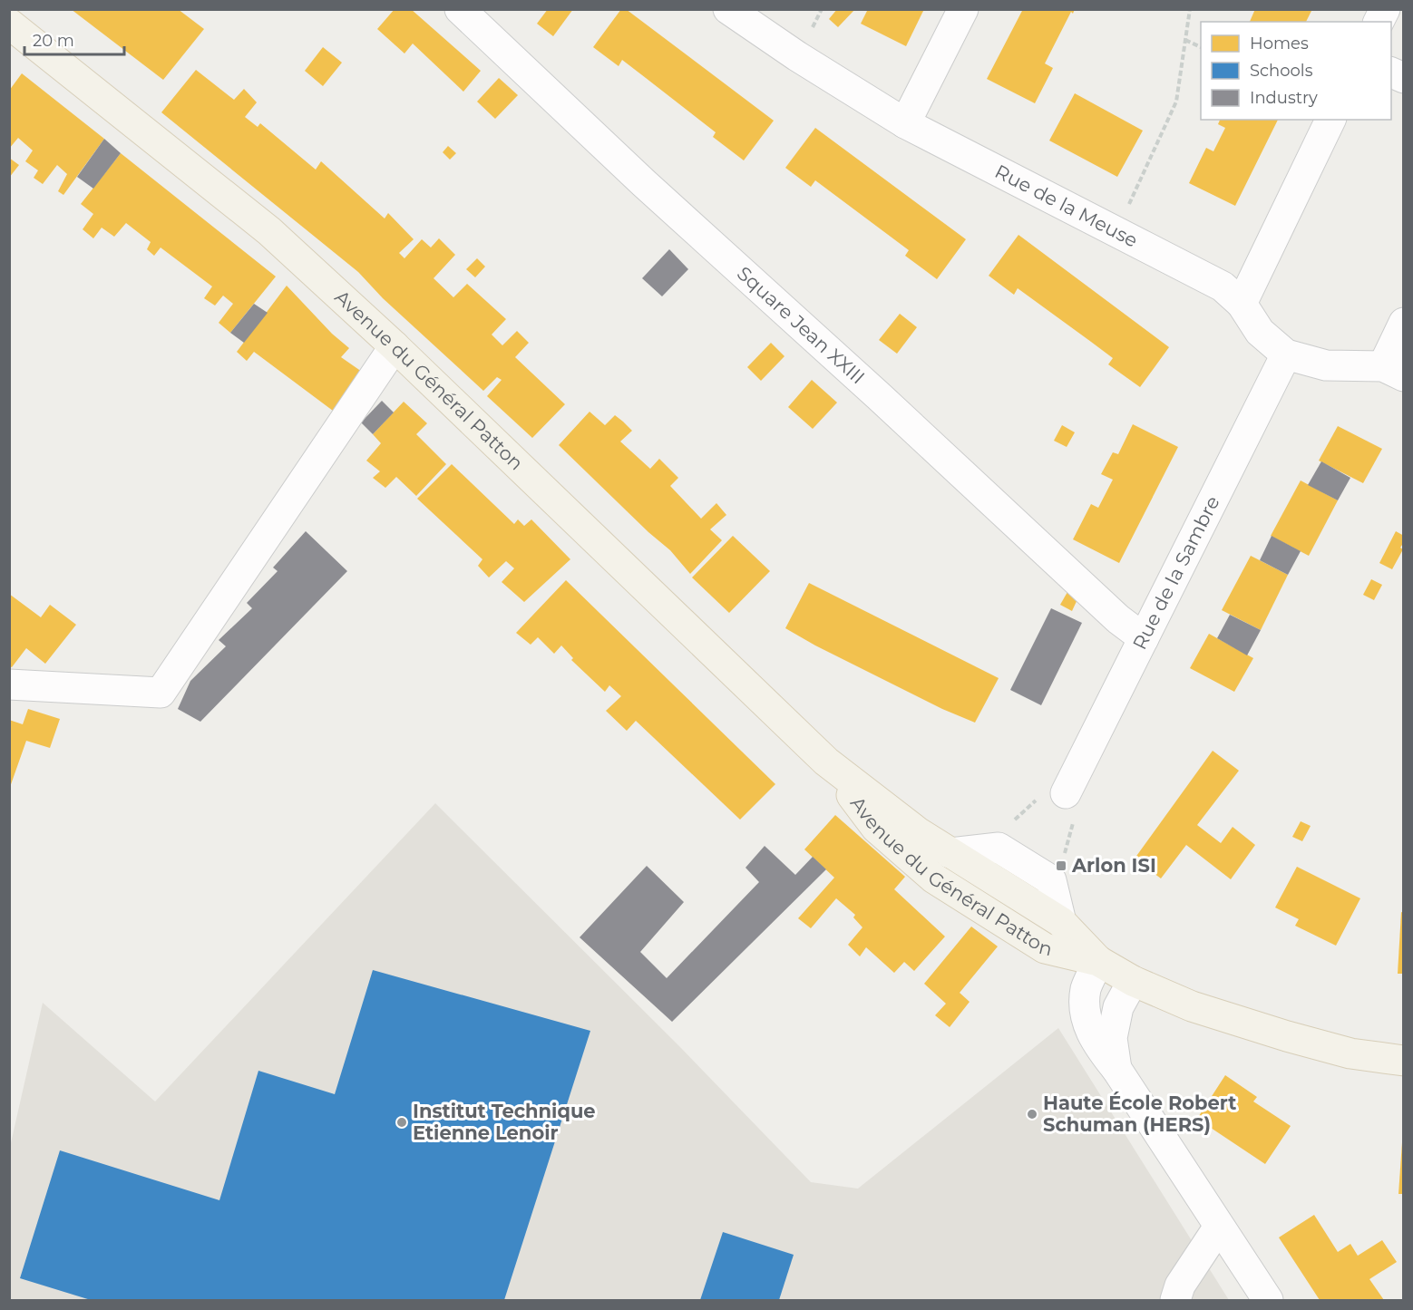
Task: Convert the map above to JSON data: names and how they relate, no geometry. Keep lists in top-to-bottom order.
{
  "streets": {
    "main road": ["Avenue du Général Patton"],
    "street": ["Rue de la Meuse", "Square Jean XXIII", "Rue de la Sambre"]
  },
  "crossings": [
    ["Rue de la Meuse", "Rue de la Sambre"],
    ["Square Jean XXIII", "Rue de la Sambre"]
  ],
  "places": {
    "transit": ["Arlon ISI"],
    "other": ["Haute École Robert Schuman (HERS)", "Institut Technique Etienne Lenoir"]
  },
  "legend": ["Homes", "Schools", "Industry"],
  "scale_bar": "20 m"
}
